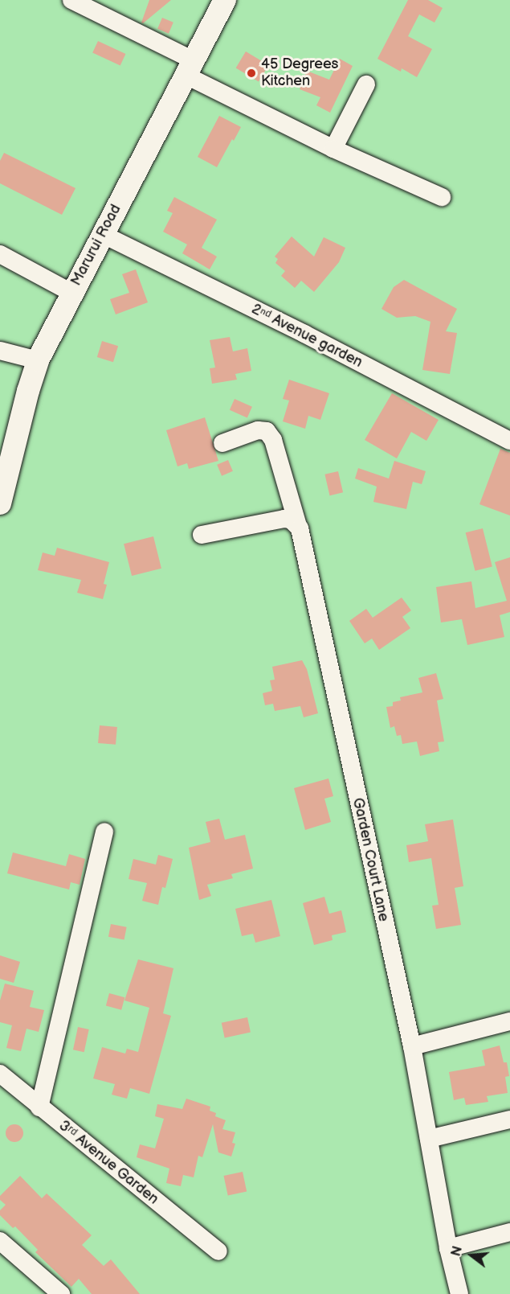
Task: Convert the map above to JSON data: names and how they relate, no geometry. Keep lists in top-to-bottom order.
{
  "streets": {
    "street": [
      "Marurui Road",
      "2ⁿᵈ Avenue garden",
      "Garden Court Lane",
      "3ʳᵈ Avenue Garden"
    ]
  },
  "crossings": [
    ["Marurui Road", "2ⁿᵈ Avenue garden"]
  ],
  "places": ["45 Degrees Kitchen"],
  "north": "left"
}
